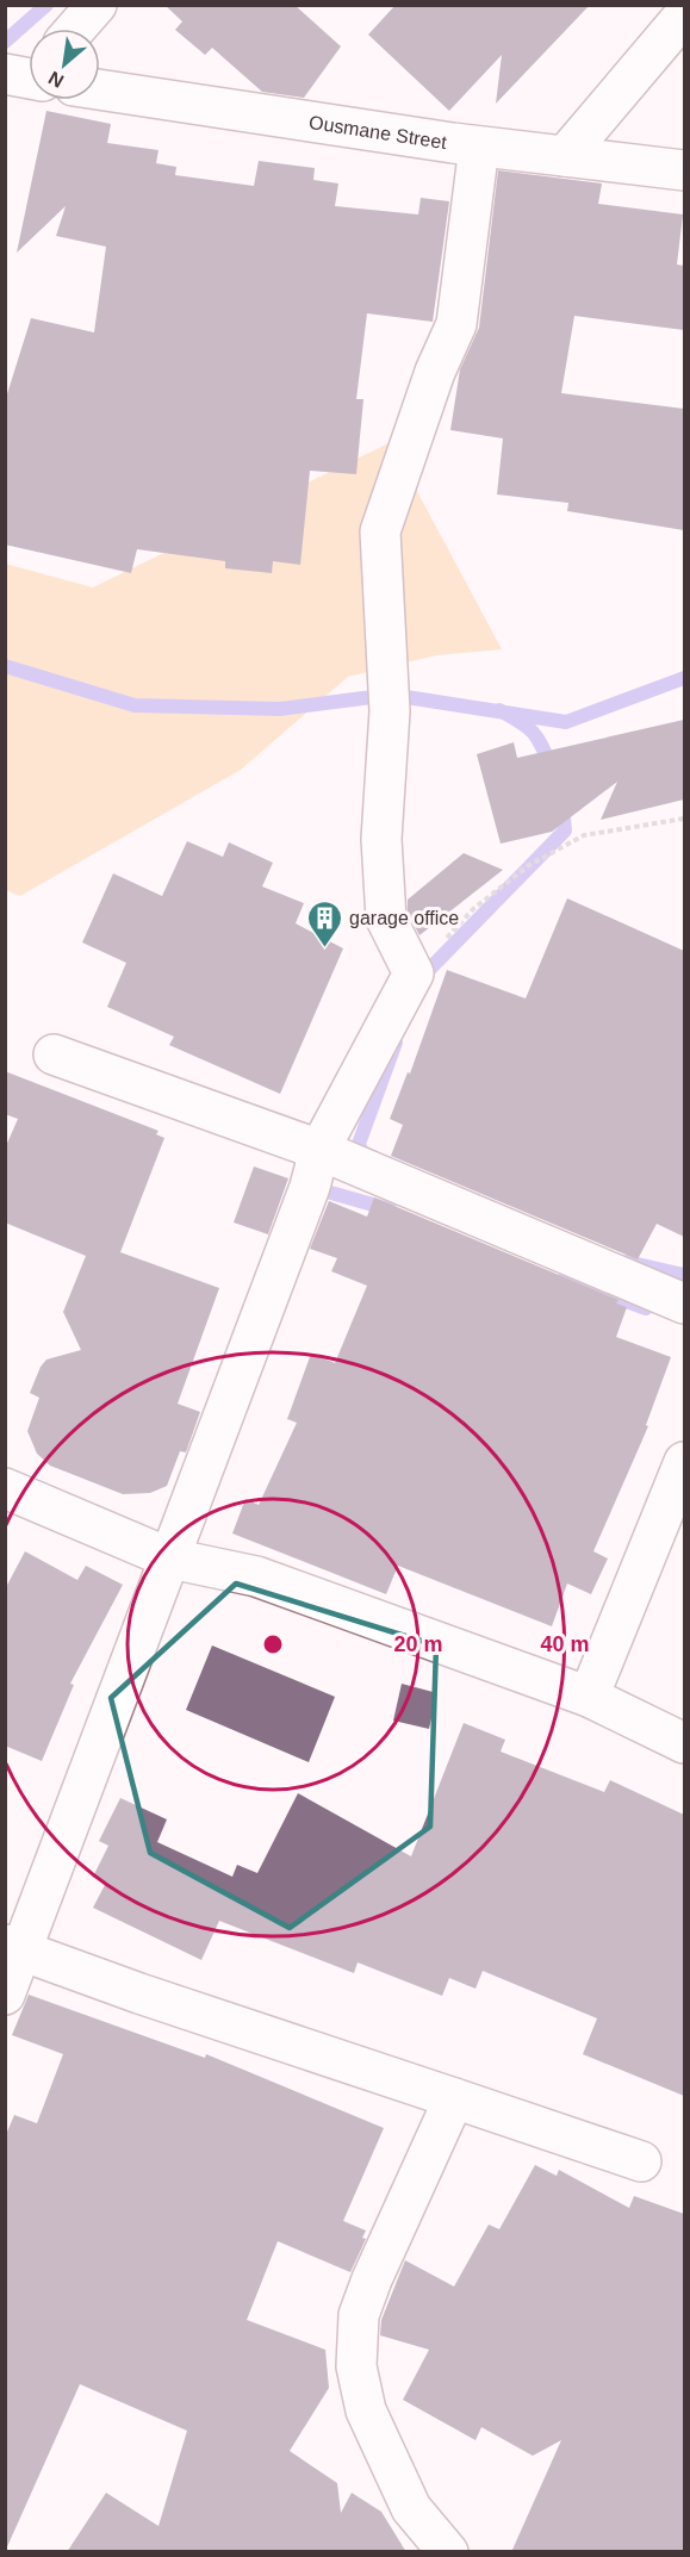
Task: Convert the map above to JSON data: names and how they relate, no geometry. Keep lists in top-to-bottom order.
{
  "streets": {
    "street": ["Ousmane Street"]
  },
  "places": {
    "building": ["garage office"]
  },
  "north": "bottom left",
  "rings": ["20 m", "40 m"]
}
